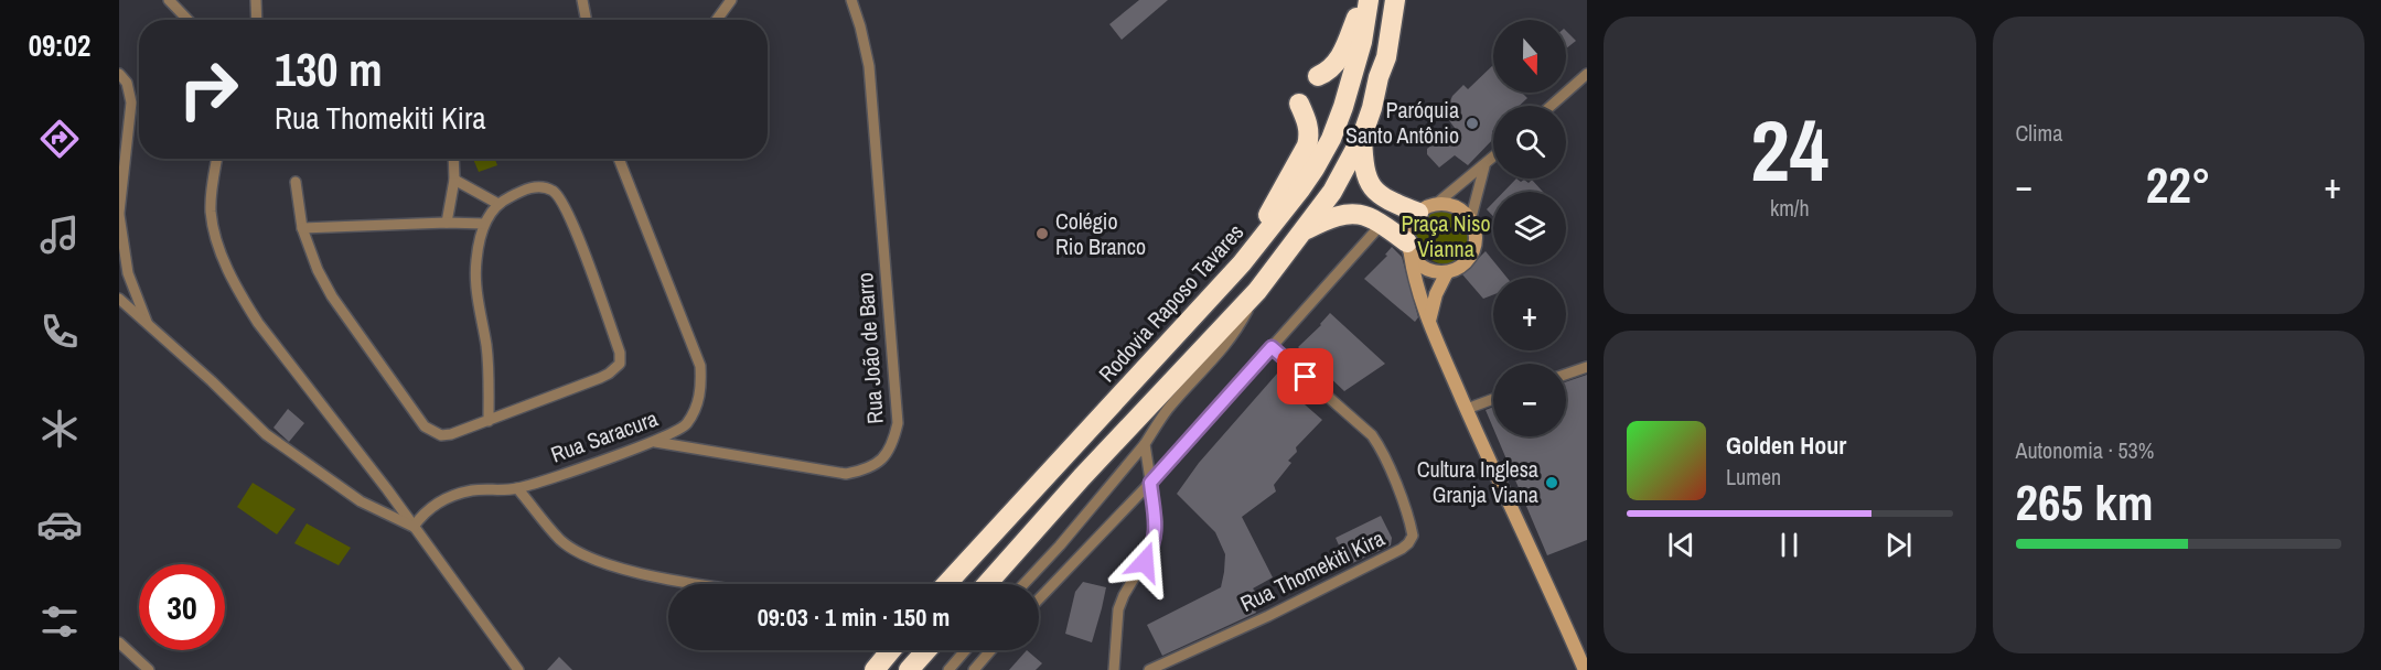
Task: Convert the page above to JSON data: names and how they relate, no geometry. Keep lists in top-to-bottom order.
{
  "streets": {
    "highway": ["Rodovia Raposo Tavares"],
    "street": ["Rua João de Barro", "Rua Saracura", "Rua Thomekiti Kira"]
  },
  "crossings": [
    ["Rua João de Barro", "Rua Saracura"]
  ],
  "parks": ["Praça Niso Vianna"],
  "places": ["Paróquia Santo Antônio", "Colégio Rio Branco", "Cultura Inglesa Granja Viana"],
  "north": "bottom",
  "page": {
    "tabs": "09:02",
    "tile": [
      ["24", "km/h"],
      "Clima",
      ["Autonomia · 53%", "265 km"]
    ],
    "map_buttons": ["+", "−"],
    "turn": ["130 m", "Rua Thomekiti Kira"],
    "heat": ["−", "22°", "+"],
    "song": ["Golden Hour", "Lumen"],
    "limit": "30",
    "trip": "09:03 · 1 min · 150 m"
  }
}
